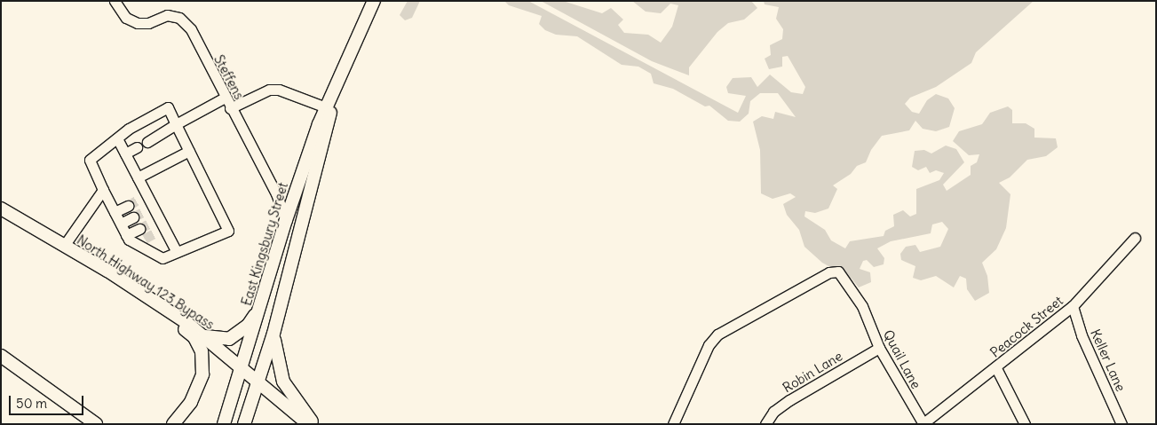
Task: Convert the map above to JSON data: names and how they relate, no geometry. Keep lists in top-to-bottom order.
{
  "streets": {
    "main road": ["East Kingsbury Street", "North Highway 123 Bypass"],
    "street": [
      "Steffens",
      "Peacock Street",
      "Quail Lane",
      "Keller Lane",
      "Robin Lane"
    ]
  },
  "crossings": [
    ["Steffens", "East Kingsbury Street"],
    ["East Kingsbury Street", "North Highway 123 Bypass"],
    ["Peacock Street", "Quail Lane"],
    ["Peacock Street", "Keller Lane"],
    ["Quail Lane", "Robin Lane"]
  ],
  "scale_bar": "50 m"
}
